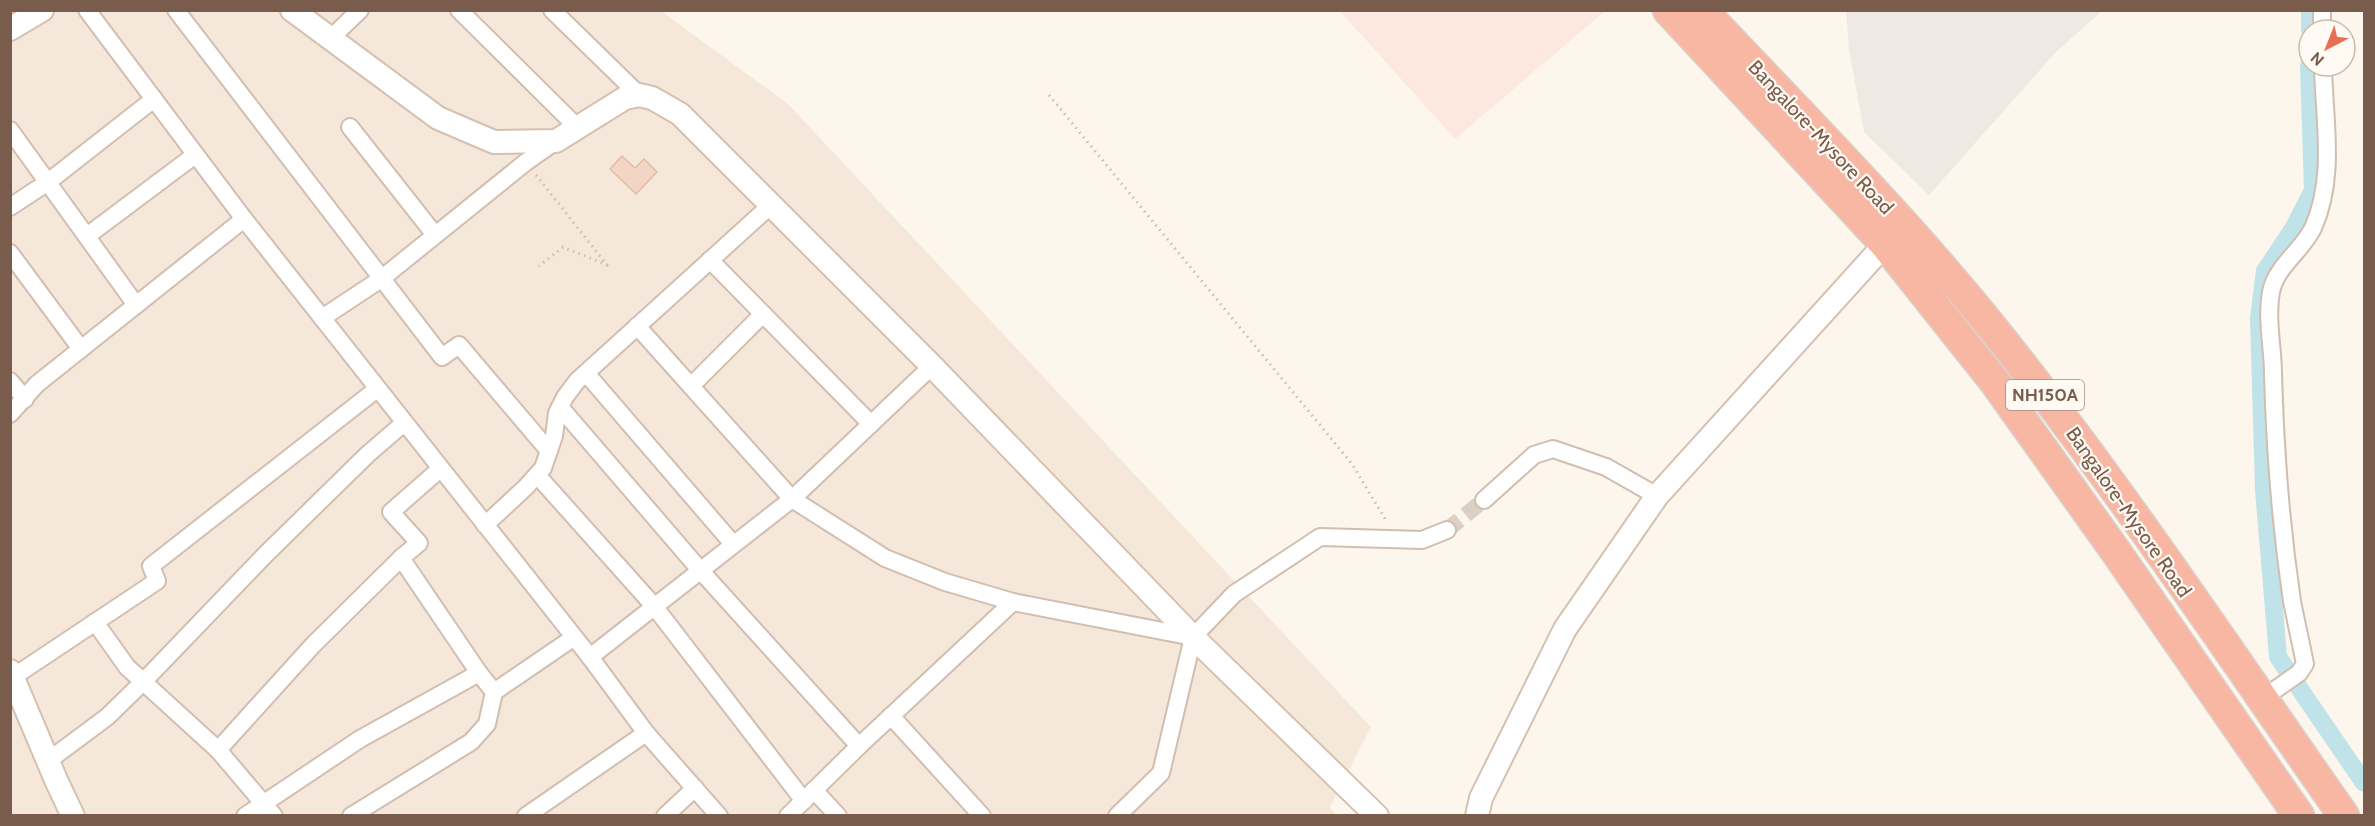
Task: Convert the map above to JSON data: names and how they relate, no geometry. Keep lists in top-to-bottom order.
{
  "streets": {
    "highway": ["Bangalore-Mysore Road", "NH150A"]
  },
  "north": "bottom left"
}
